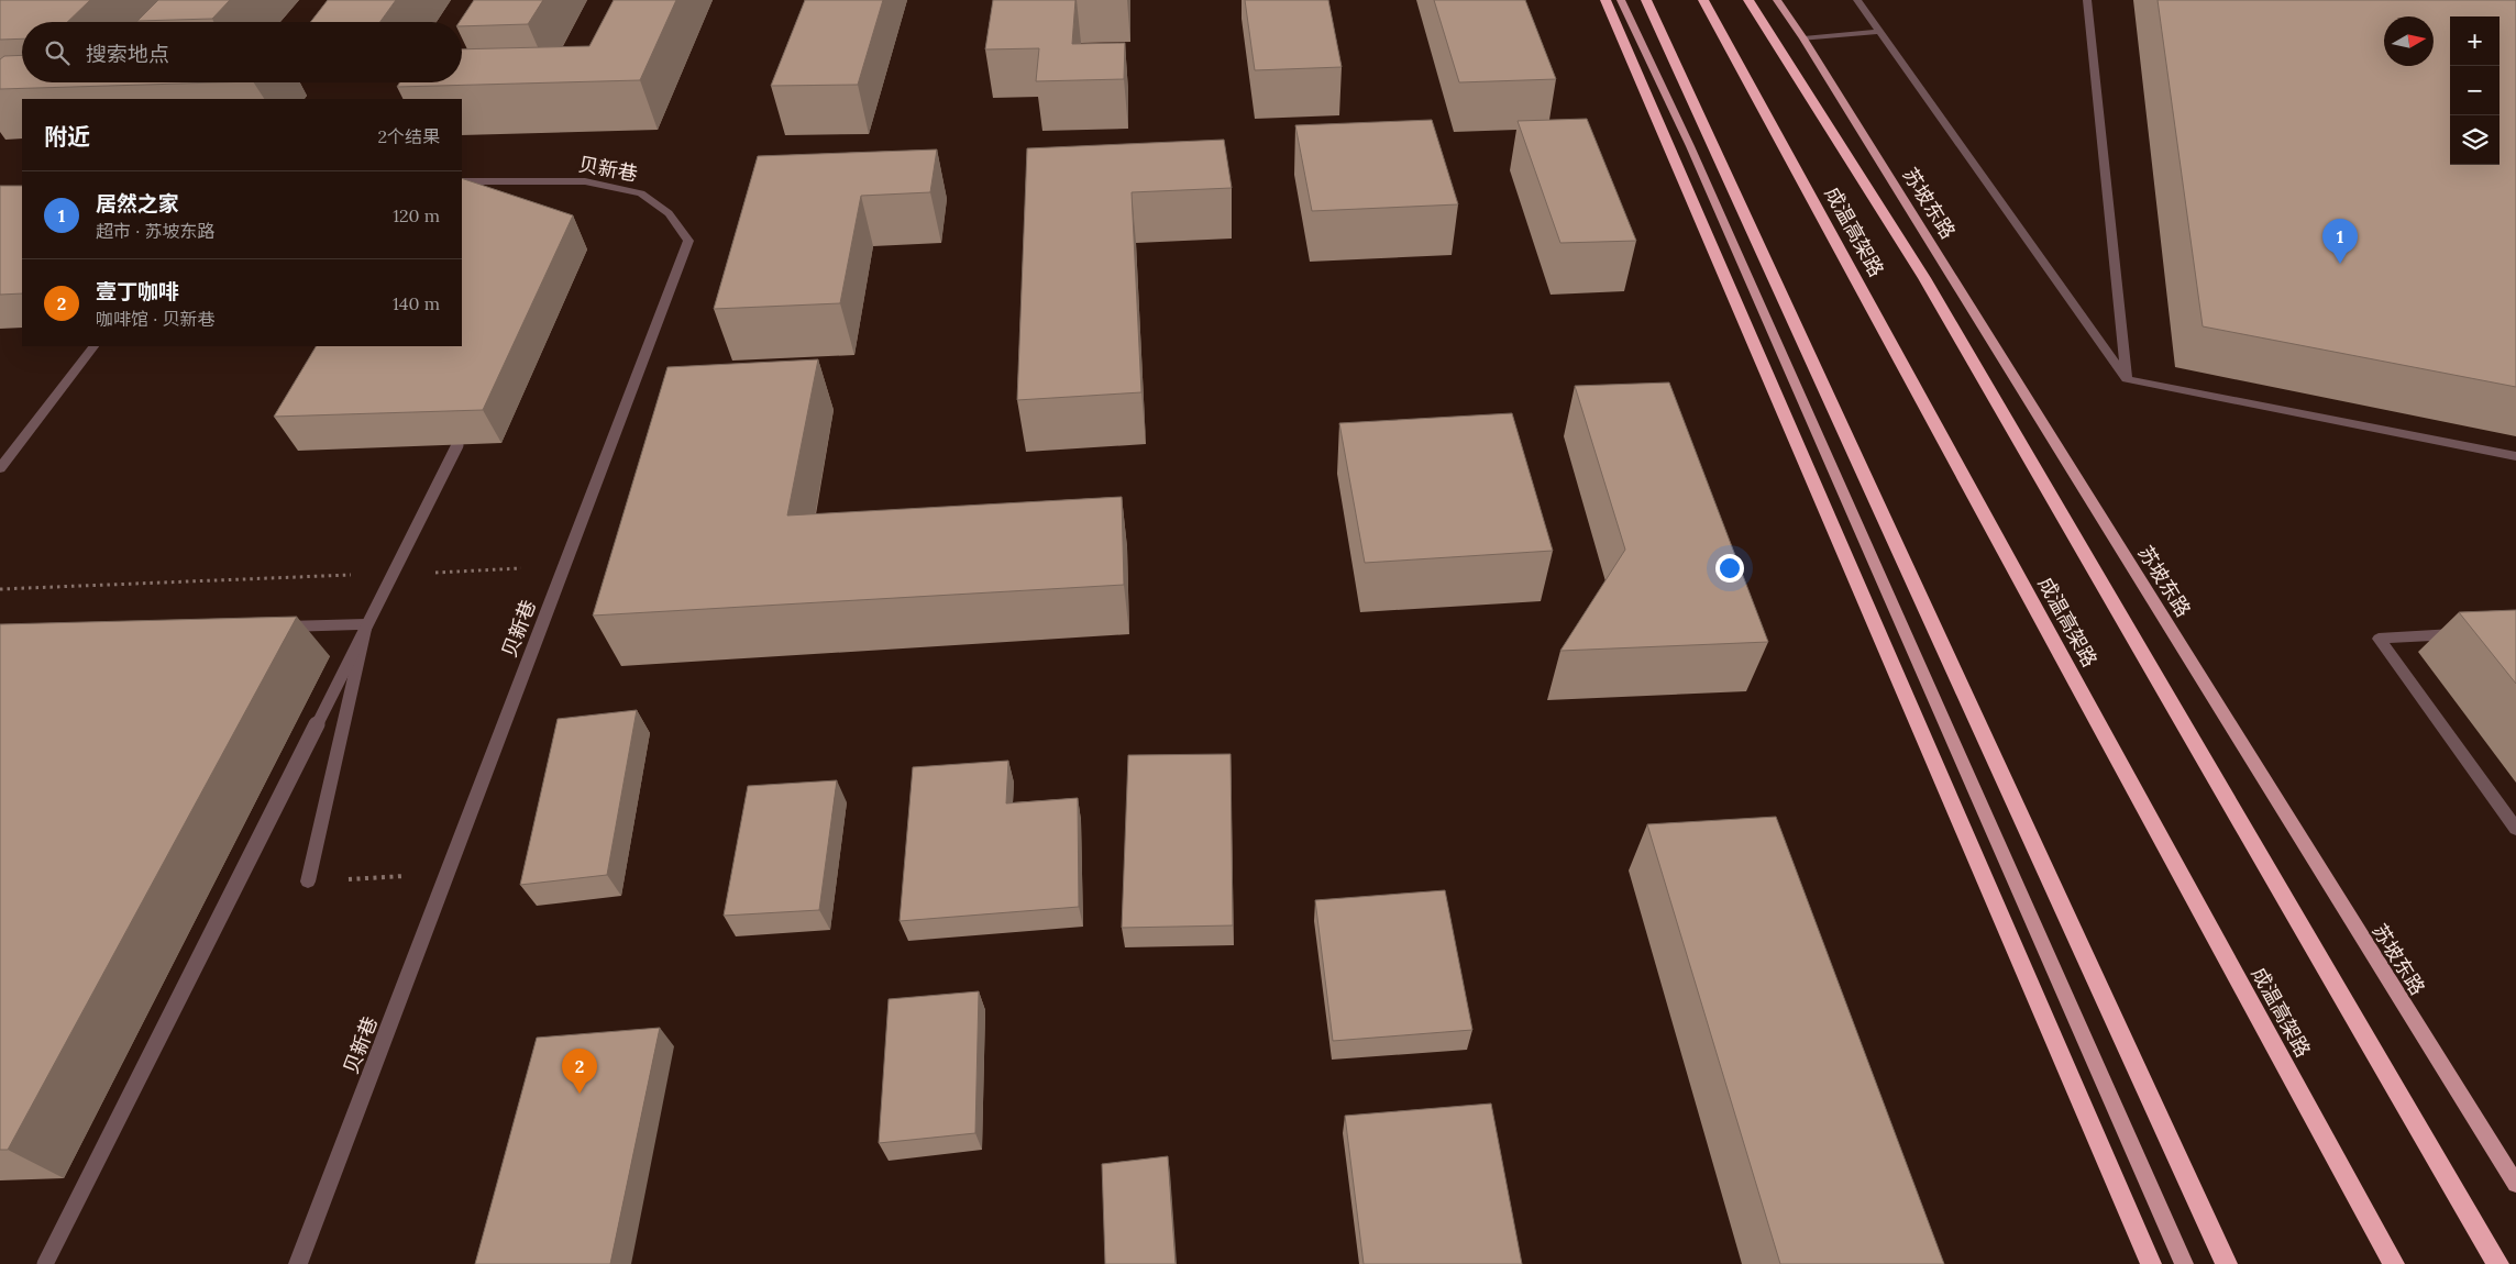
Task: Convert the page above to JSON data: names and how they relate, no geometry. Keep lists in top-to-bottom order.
{
  "streets": {
    "highway": ["成温高架路"],
    "main road": ["苏坡东路"],
    "street": ["贝新巷"]
  },
  "north": "right",
  "page": {
    "map_buttons": ["+", "−"],
    "search": "搜索地点",
    "heading": ["附近", "2个结果"],
    "list": [
      {
        "mark": "1",
        "name": "居然之家",
        "note": "超市 · 苏坡东路",
        "value": "120 m"
      },
      {
        "mark": "2",
        "name": "壹丁咖啡",
        "note": "咖啡馆 · 贝新巷",
        "value": "140 m"
      }
    ],
    "pins": ["1", "2"]
  }
}
